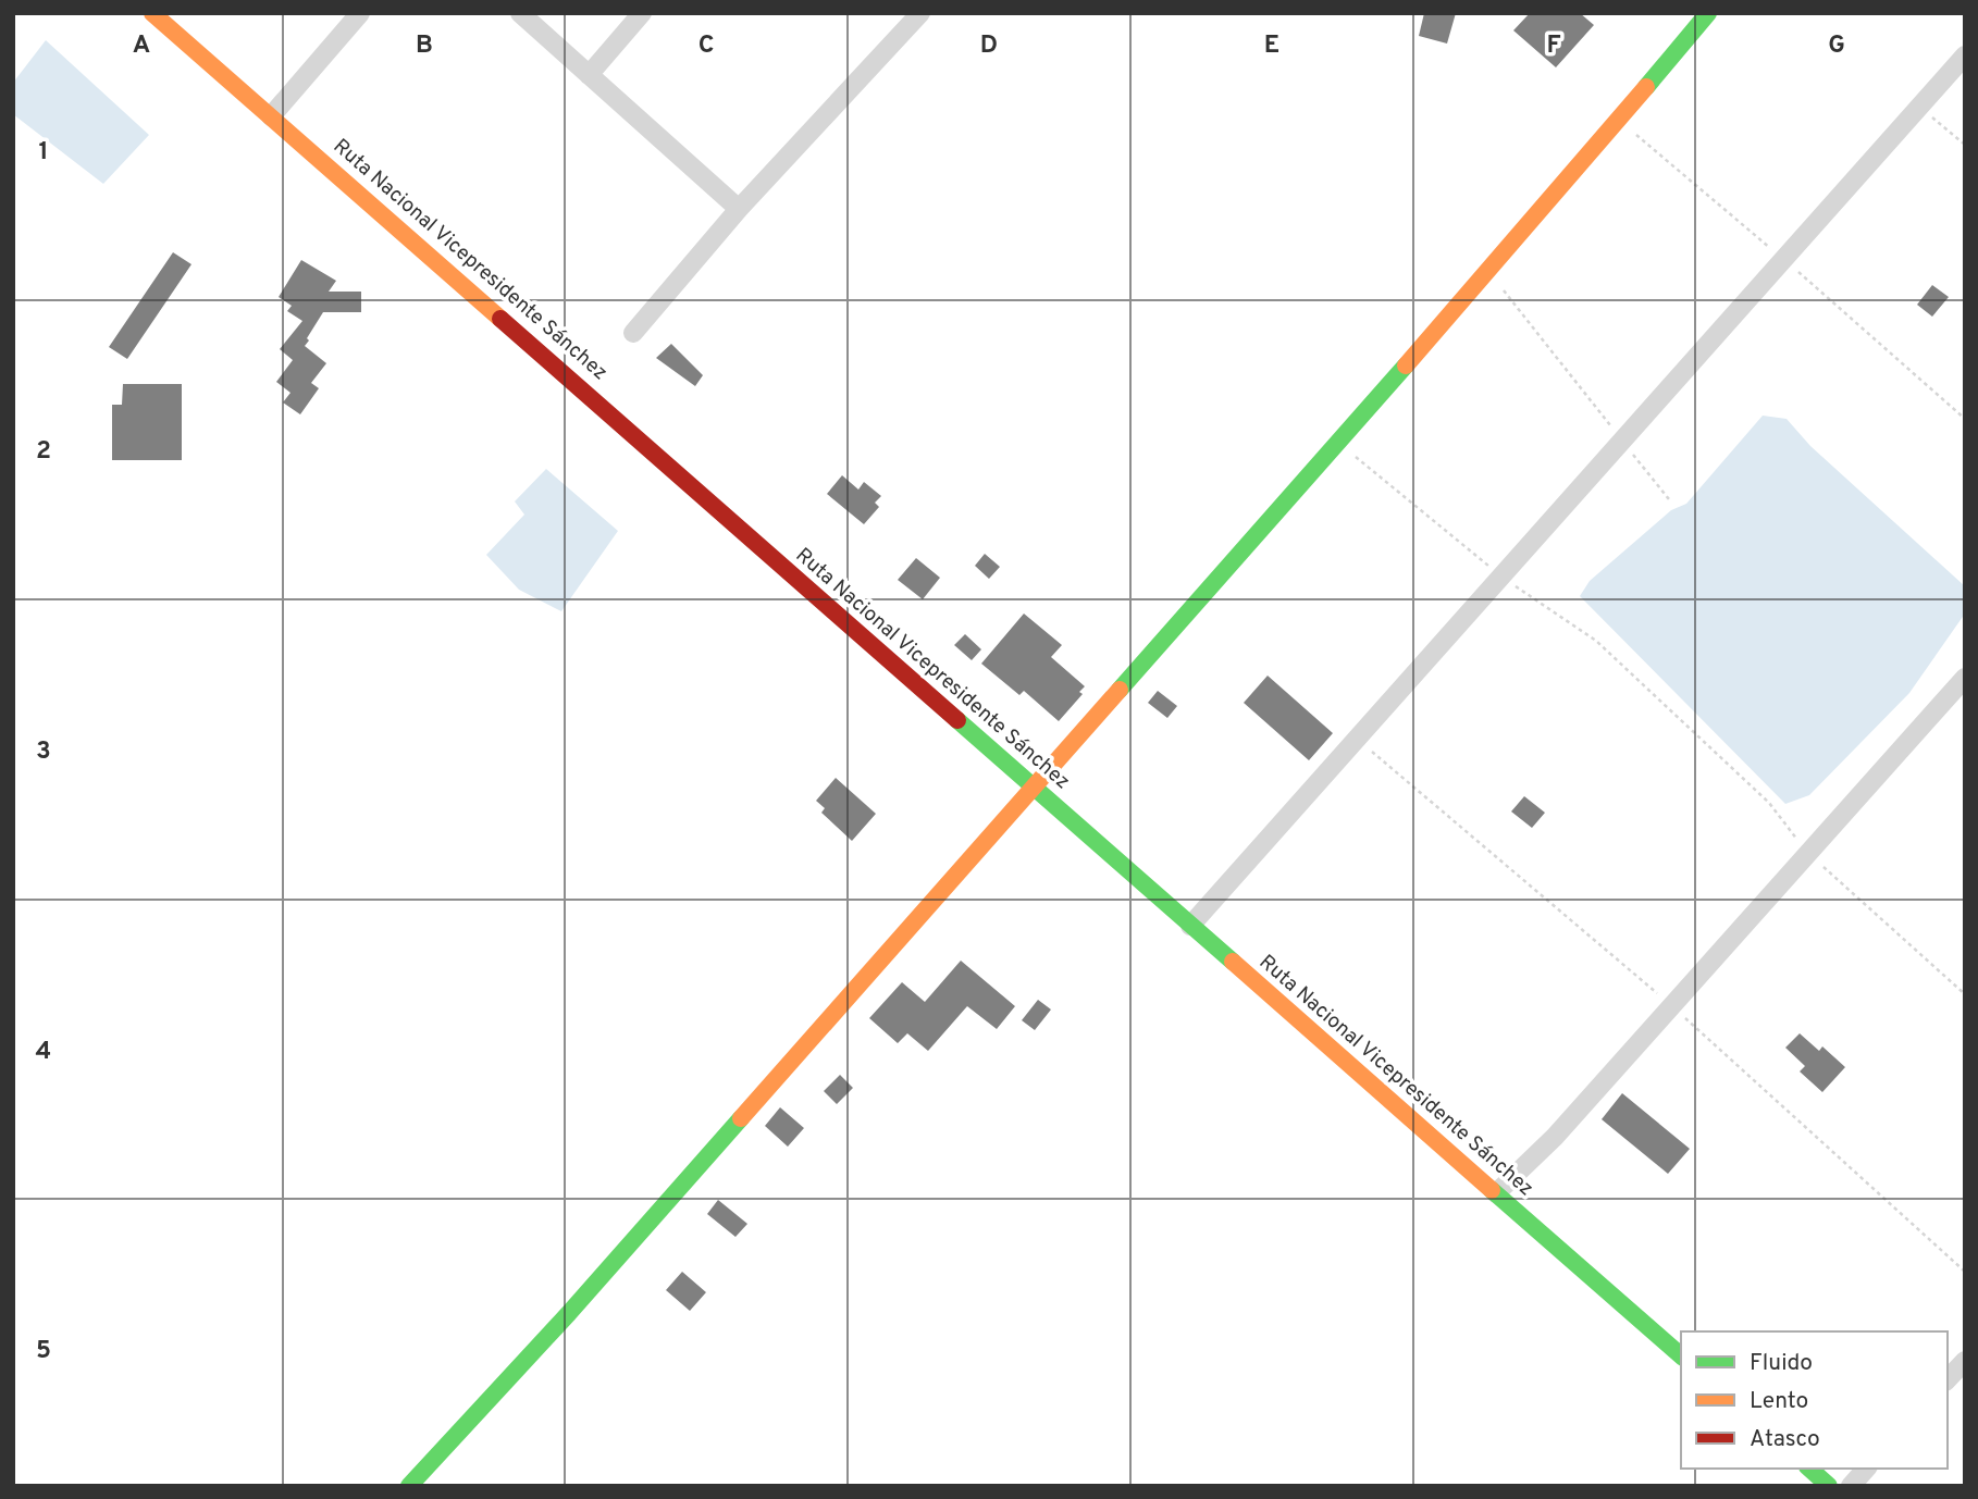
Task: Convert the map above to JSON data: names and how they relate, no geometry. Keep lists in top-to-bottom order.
{
  "streets": {
    "street": ["Ruta Nacional Vicepresidente Sánchez"]
  },
  "legend": ["Fluido", "Lento", "Atasco"],
  "grid": {
    "columns": [
      "A",
      "B",
      "C",
      "D",
      "E",
      "F",
      "G"
    ],
    "rows": [
      "1",
      "2",
      "3",
      "4",
      "5"
    ]
  }
}
